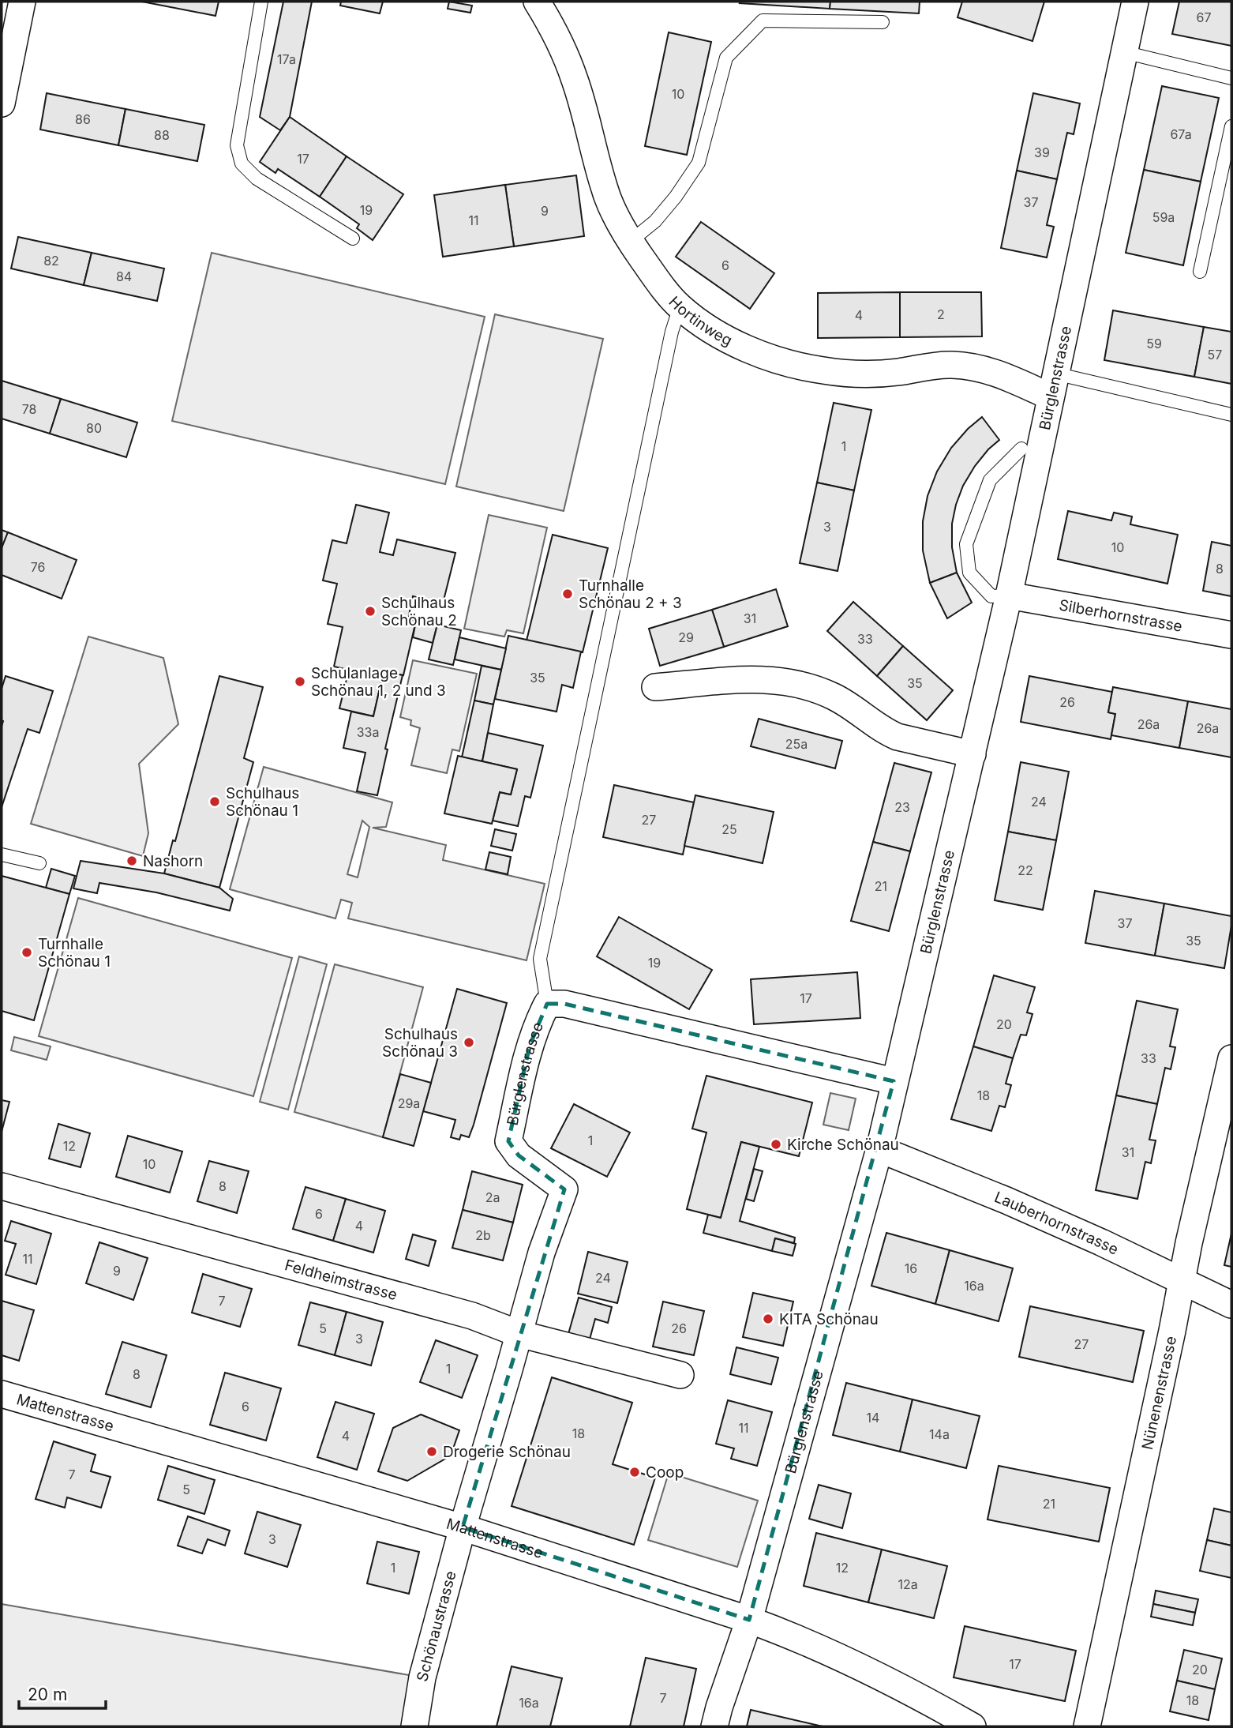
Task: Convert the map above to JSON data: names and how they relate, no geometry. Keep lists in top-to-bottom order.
{
  "streets": {
    "street": [
      "Hortinweg",
      "Bürglenstrasse",
      "Silberhornstrasse",
      "Lauberhornstrasse",
      "Feldheimstrasse",
      "Nünenenstrasse",
      "Mattenstrasse",
      "Schönaustrasse"
    ]
  },
  "crossings": [
    ["Hortinweg", "Bürglenstrasse"],
    ["Bürglenstrasse", "Silberhornstrasse"],
    ["Bürglenstrasse", "Lauberhornstrasse"],
    ["Bürglenstrasse", "Feldheimstrasse"],
    ["Bürglenstrasse", "Mattenstrasse"],
    ["Bürglenstrasse", "Schönaustrasse"],
    ["Lauberhornstrasse", "Nünenenstrasse"],
    ["Mattenstrasse", "Schönaustrasse"]
  ],
  "places": [
    "Turnhalle Schönau 2 + 3",
    "Schulhaus Schönau 2",
    "Schulanlage Schönau 1, 2 und 3",
    "Schulhaus Schönau 1",
    "Nashorn",
    "Turnhalle Schönau 1",
    "Schulhaus Schönau 3",
    "Kirche Schönau",
    "KITA Schönau",
    "Drogerie Schönau",
    "Coop"
  ],
  "house_numbers": [
    "67",
    "17a",
    "10",
    "86",
    "67a",
    "88",
    "39",
    "17",
    "37",
    "19",
    "9",
    "59a",
    "11",
    "82",
    "6",
    "84",
    "2",
    "4",
    "59",
    "57",
    "78",
    "80",
    "1",
    "3",
    "10",
    "76",
    "8",
    "31",
    "29",
    "33",
    "35",
    "35",
    "26",
    "26a",
    "26a",
    "33a",
    "25a",
    "24",
    "23",
    "27",
    "25",
    "22",
    "21",
    "37",
    "35",
    "19",
    "17",
    "20",
    "33",
    "18",
    "29a",
    "1",
    "12",
    "31",
    "10",
    "8",
    "2a",
    "6",
    "4",
    "2b",
    "11",
    "16",
    "9",
    "24",
    "16a",
    "7",
    "5",
    "26",
    "3",
    "27",
    "1",
    "8",
    "6",
    "14",
    "11",
    "18",
    "14a",
    "4",
    "7",
    "5",
    "21",
    "3",
    "1",
    "12",
    "12a",
    "17",
    "20",
    "7",
    "18",
    "16a"
  ],
  "scale_bar": "20 m"
}
